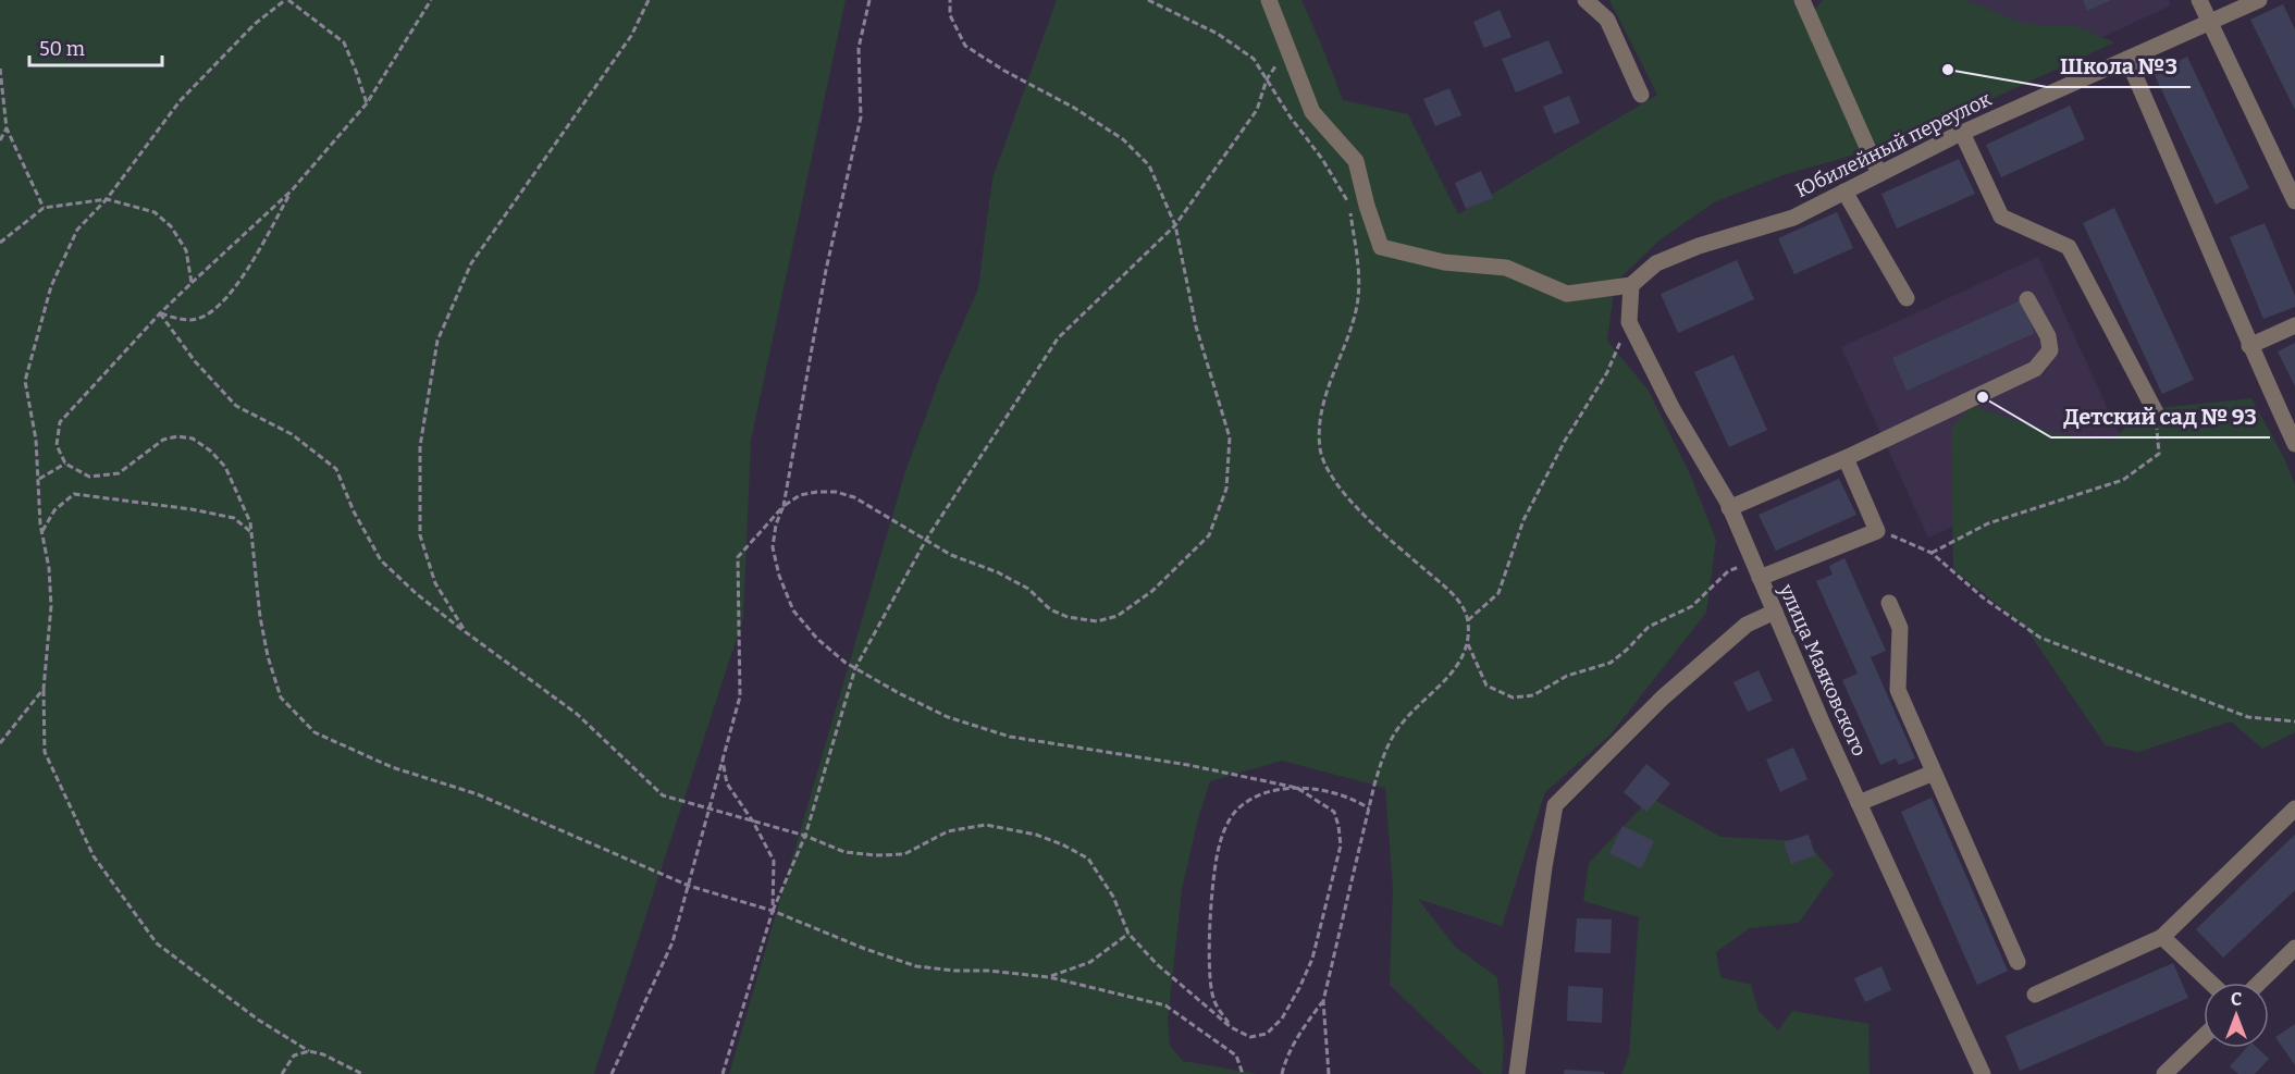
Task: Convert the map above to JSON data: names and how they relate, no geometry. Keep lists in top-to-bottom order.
{
  "streets": {
    "street": ["Юбилейный переулок", "улица Маяковского"]
  },
  "crossings": [
    ["Юбилейный переулок", "улица Маяковского"]
  ],
  "places": ["Школа №3", "Детский сад № 93"],
  "scale_bar": "50 m",
  "north": "top"
}
